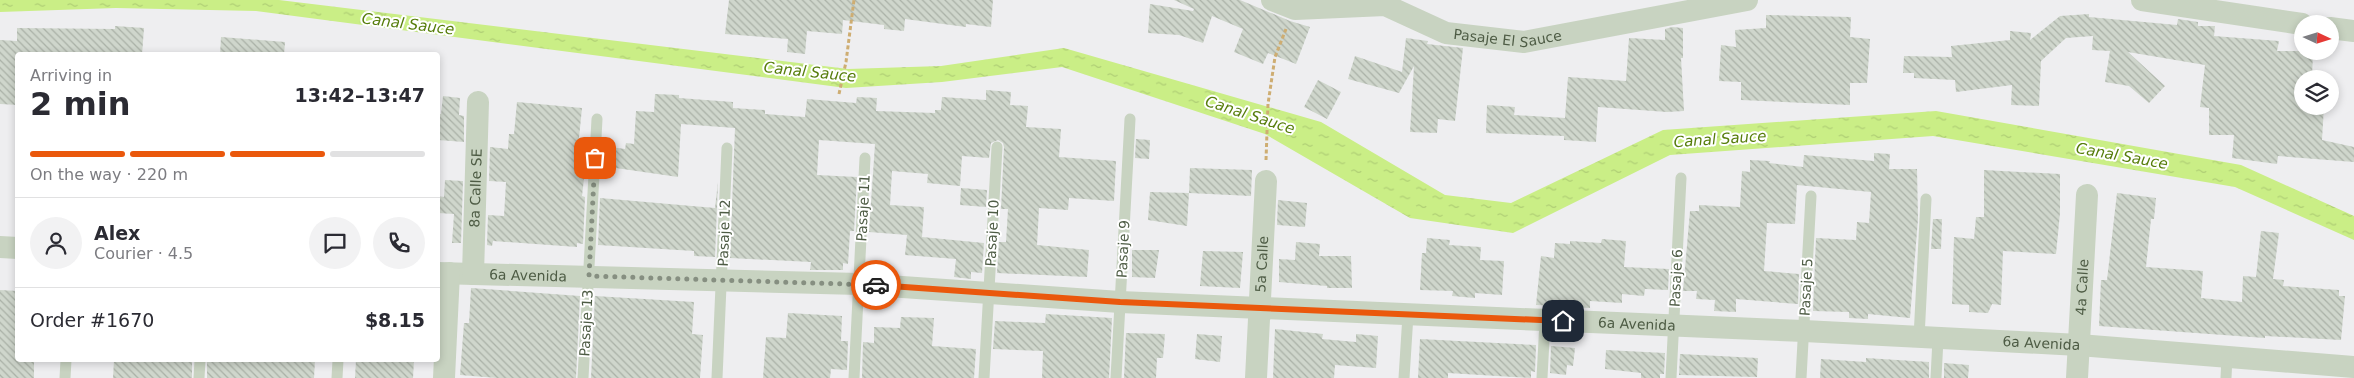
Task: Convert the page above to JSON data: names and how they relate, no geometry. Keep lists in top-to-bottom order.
{
  "streets": {
    "street": [
      "Pasaje El Sauce",
      "8a Calle SE",
      "5a Calle",
      "6a Avenida",
      "4a Calle"
    ],
    "lane": [
      "Pasaje 11",
      "Pasaje 12",
      "Pasaje 10",
      "Pasaje 9",
      "Pasaje 6",
      "Pasaje 5",
      "Pasaje 13"
    ]
  },
  "crossings": [
    ["8a Calle SE", "6a Avenida"],
    ["Pasaje 11", "6a Avenida"],
    ["Pasaje 12", "6a Avenida"],
    ["Pasaje 10", "6a Avenida"],
    ["Pasaje 9", "6a Avenida"],
    ["5a Calle", "6a Avenida"],
    ["6a Avenida", "Pasaje 6"],
    ["6a Avenida", "4a Calle"],
    ["6a Avenida", "Pasaje 5"],
    ["6a Avenida", "Pasaje 13"]
  ],
  "water": ["Canal Sauce"],
  "north": "right",
  "page": {
    "heading": ["2 min", "Arriving in", "13:42–13:47"],
    "panel": [
      "Alex",
      "Courier · 4.5",
      "Order #1670",
      "$8.15"
    ],
    "bar": "On the way · 220 m"
  }
}
